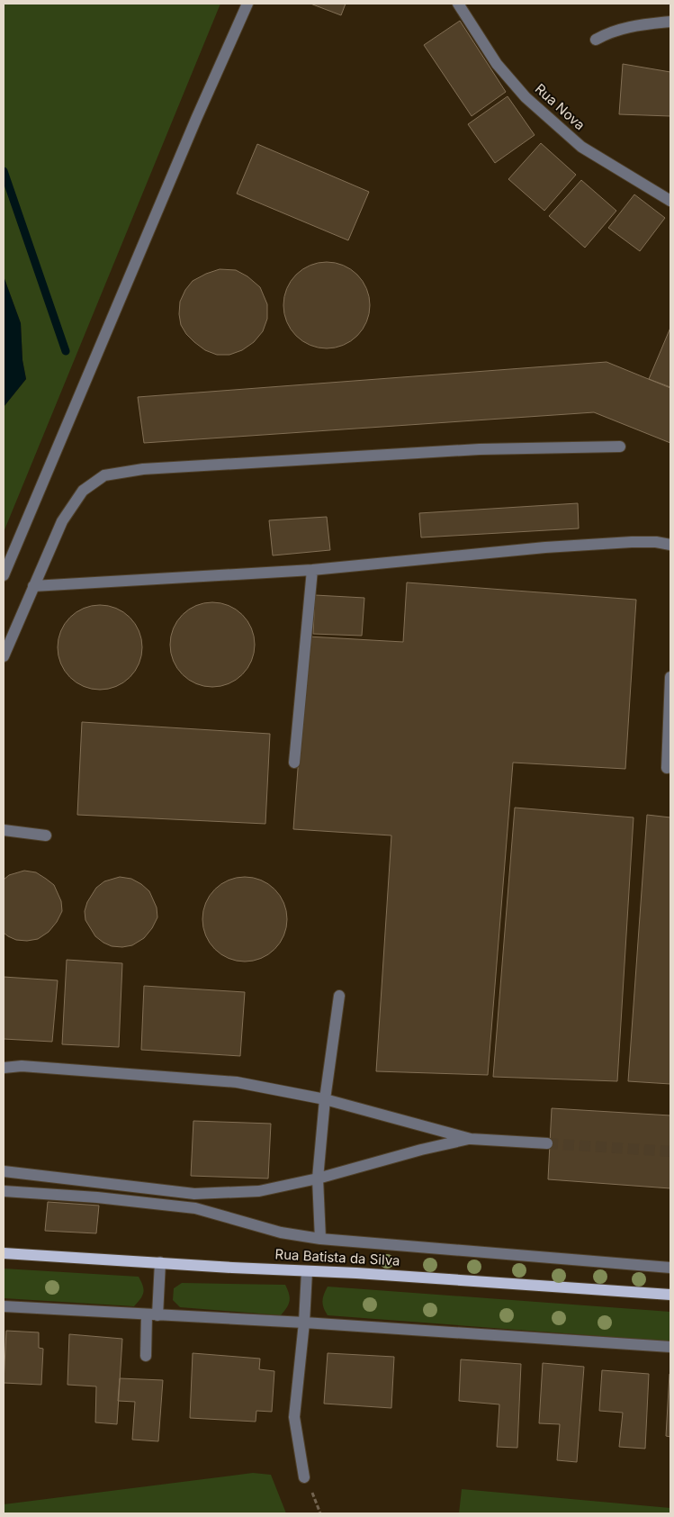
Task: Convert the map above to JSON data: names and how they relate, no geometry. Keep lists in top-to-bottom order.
{
  "streets": {
    "main road": ["Rua Batista da Silva"],
    "street": ["Rua Nova"]
  }
}
